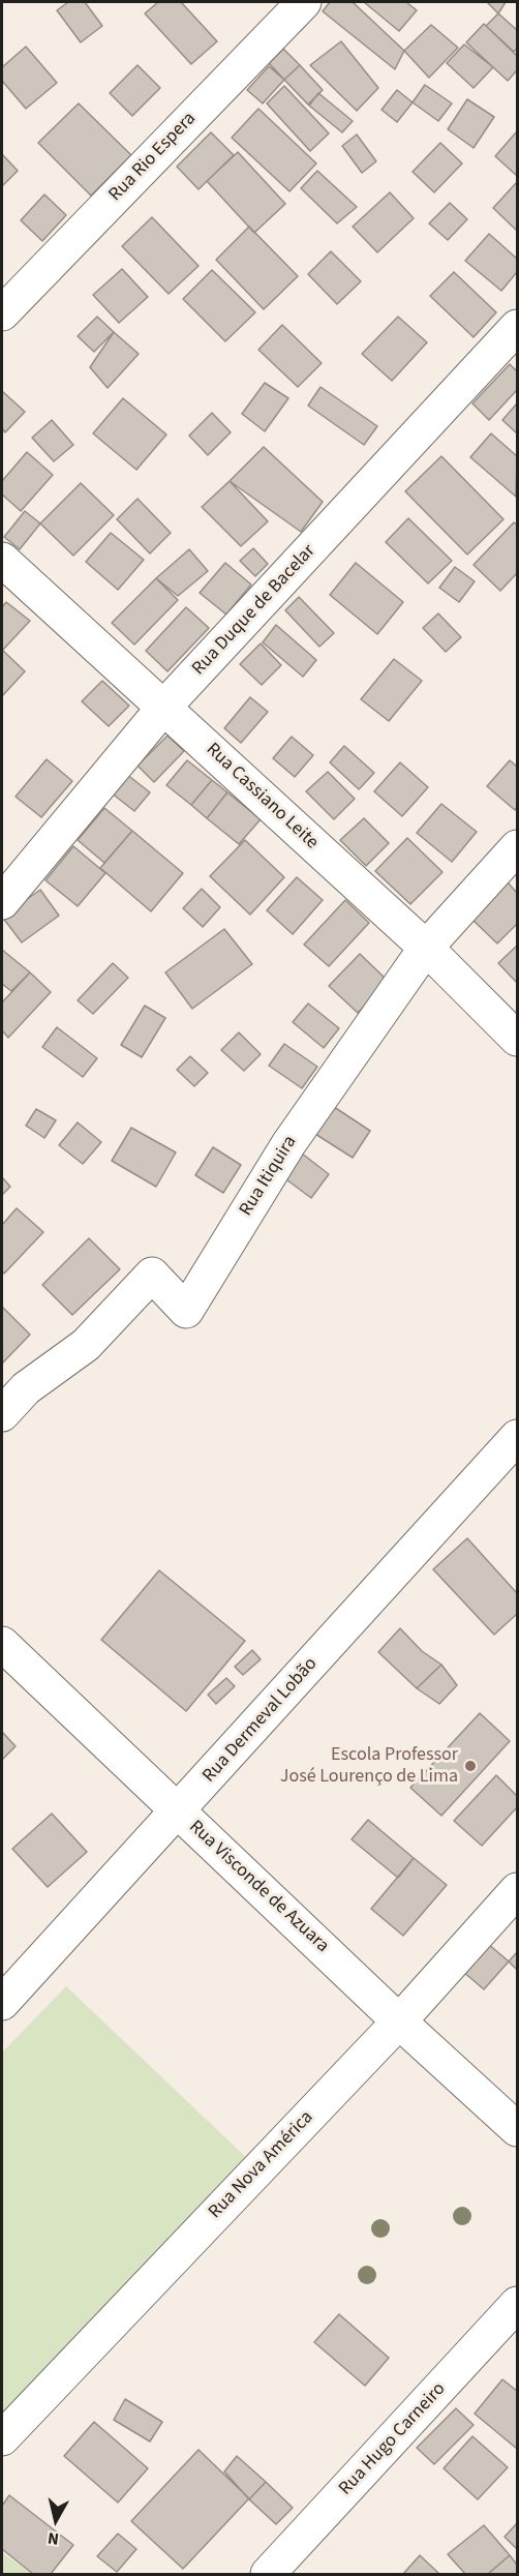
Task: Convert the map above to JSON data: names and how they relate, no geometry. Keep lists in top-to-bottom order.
{
  "streets": {
    "street": [
      "Rua Rio Espera",
      "Rua Duque de Bacelar",
      "Rua Cassiano Leite",
      "Rua Itiquira",
      "Rua Dermeval Lobão",
      "Rua Visconde de Azuara",
      "Rua Nova América",
      "Rua Hugo Carneiro"
    ]
  },
  "crossings": [
    ["Rua Duque de Bacelar", "Rua Cassiano Leite"],
    ["Rua Cassiano Leite", "Rua Itiquira"],
    ["Rua Dermeval Lobão", "Rua Visconde de Azuara"],
    ["Rua Visconde de Azuara", "Rua Nova América"]
  ],
  "places": ["Escola Professor José Lourenço de Lima"],
  "north": "bottom"
}
